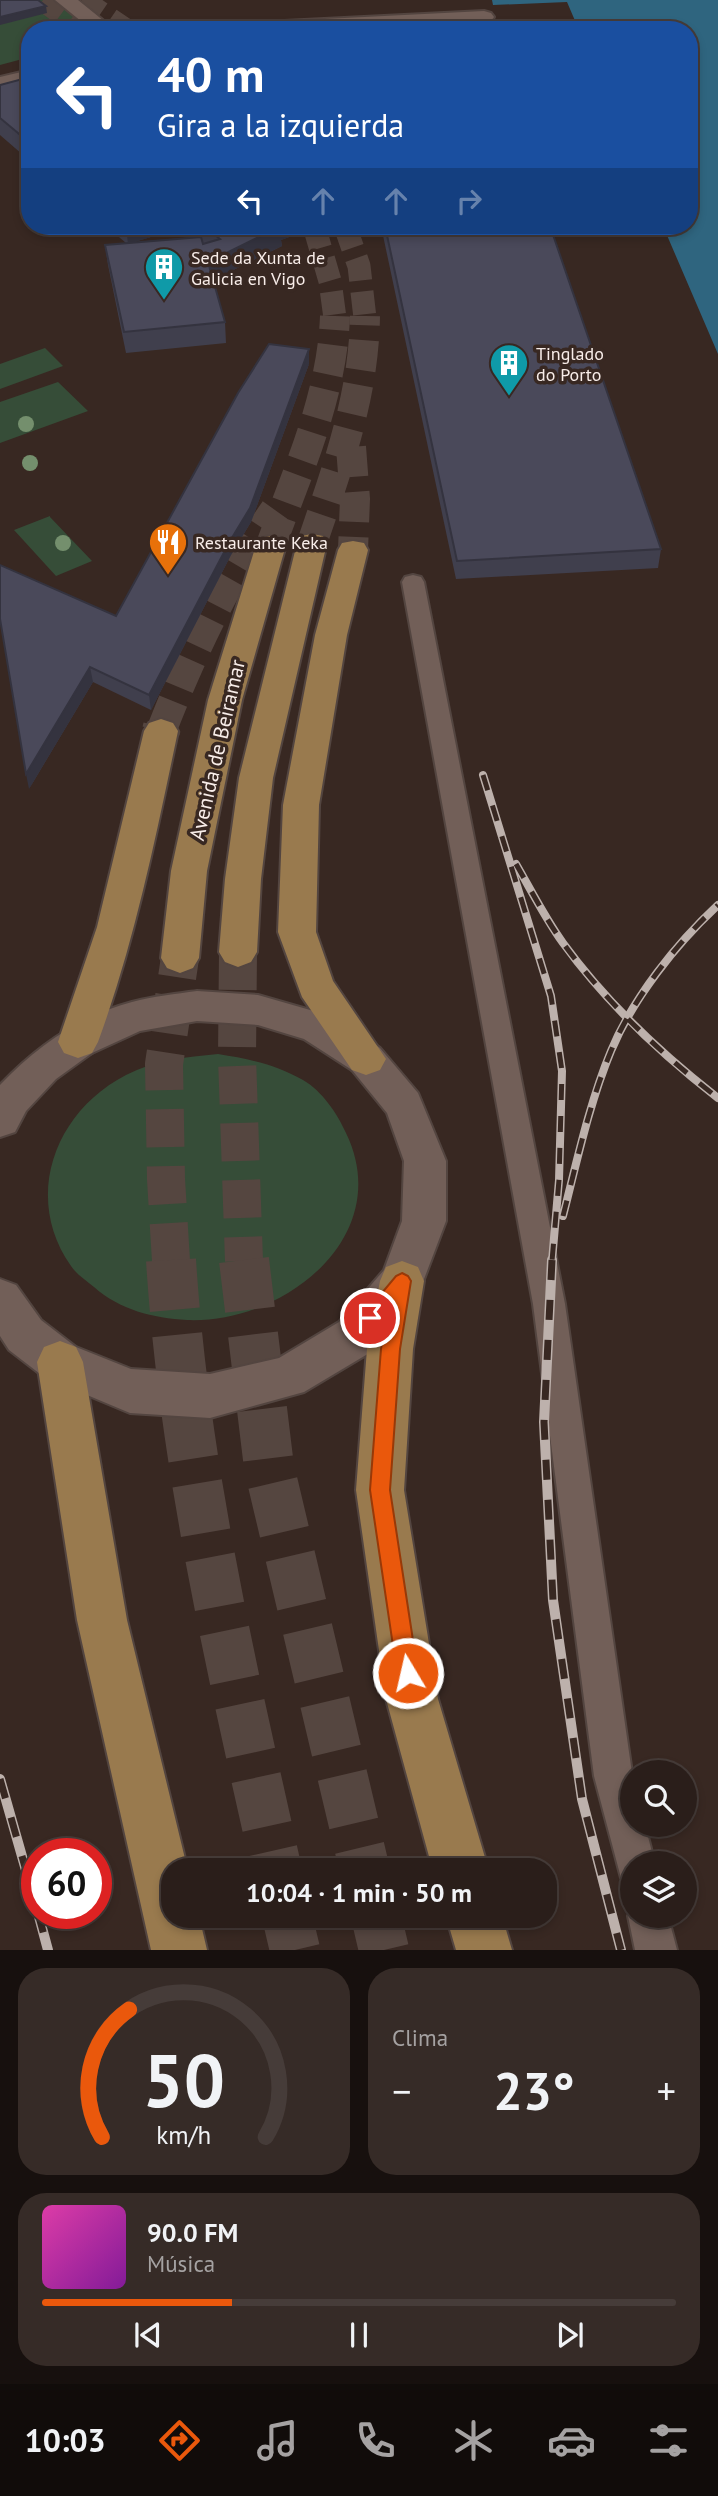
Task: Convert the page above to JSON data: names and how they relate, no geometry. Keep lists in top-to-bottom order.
{
  "streets": {
    "main road": ["Avenida de Beiramar"]
  },
  "places": {
    "building": ["Sede da Xunta de Galicia en Vigo", "Tinglado do Porto"],
    "restaurant": ["Restaurante Keka"]
  },
  "page": {
    "turn": ["40 m", "Gira a la izquierda"],
    "limit": "60",
    "trip": "10:04 · 1 min · 50 m",
    "tile": "Clima",
    "heat": ["−", "23°", "+"],
    "song": ["90.0 FM", "Música"],
    "tabs": "10:03",
    "gauge": ["50", "km/h"]
  }
}
